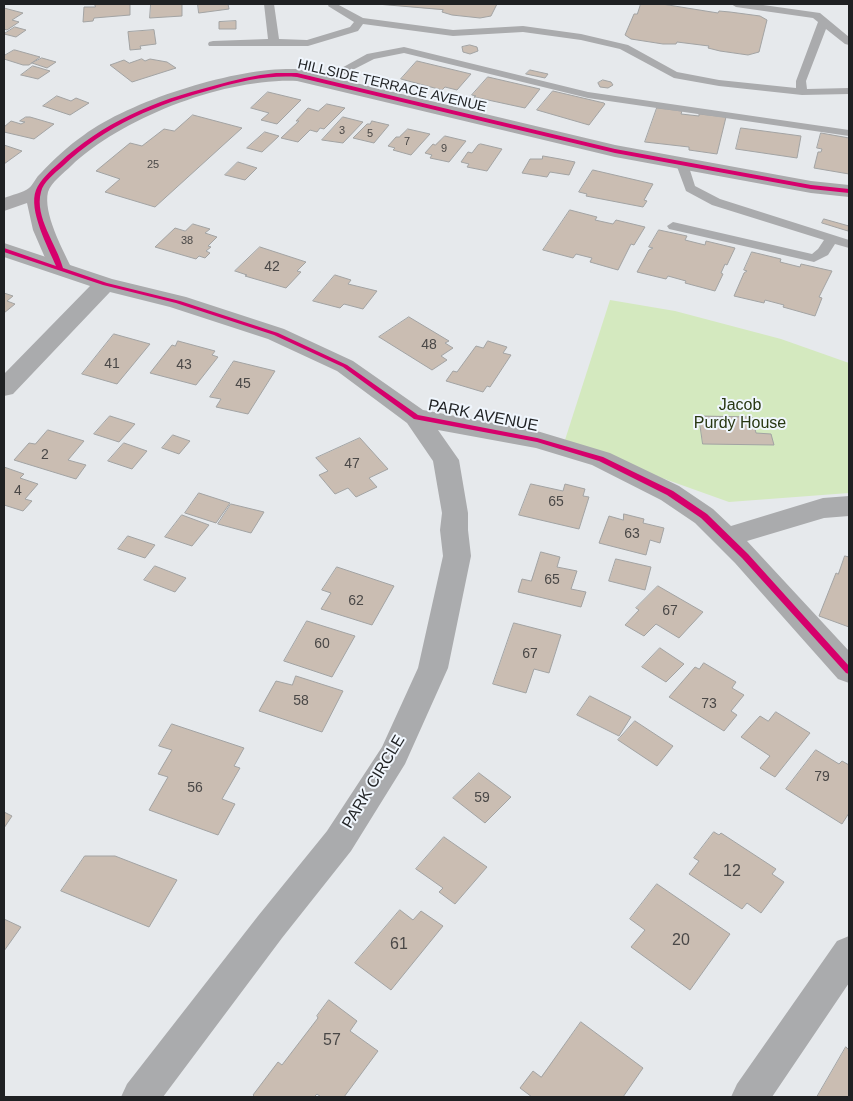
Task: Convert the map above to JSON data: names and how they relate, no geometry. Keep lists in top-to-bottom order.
{
  "streets": {
    "street": ["HILLSIDE TERRACE AVENUE", "PARK AVENUE", "PARK CIRCLE"]
  },
  "crossings": [
    ["PARK AVENUE", "PARK CIRCLE"]
  ],
  "parks": ["Jacob Purdy House"],
  "house_numbers": [
    "3",
    "5",
    "7",
    "9",
    "25",
    "38",
    "42",
    "48",
    "41",
    "43",
    "45",
    "2",
    "47",
    "4",
    "65",
    "63",
    "65",
    "62",
    "67",
    "60",
    "67",
    "58",
    "73",
    "79",
    "56",
    "59",
    "12",
    "20",
    "61",
    "57"
  ]
}
